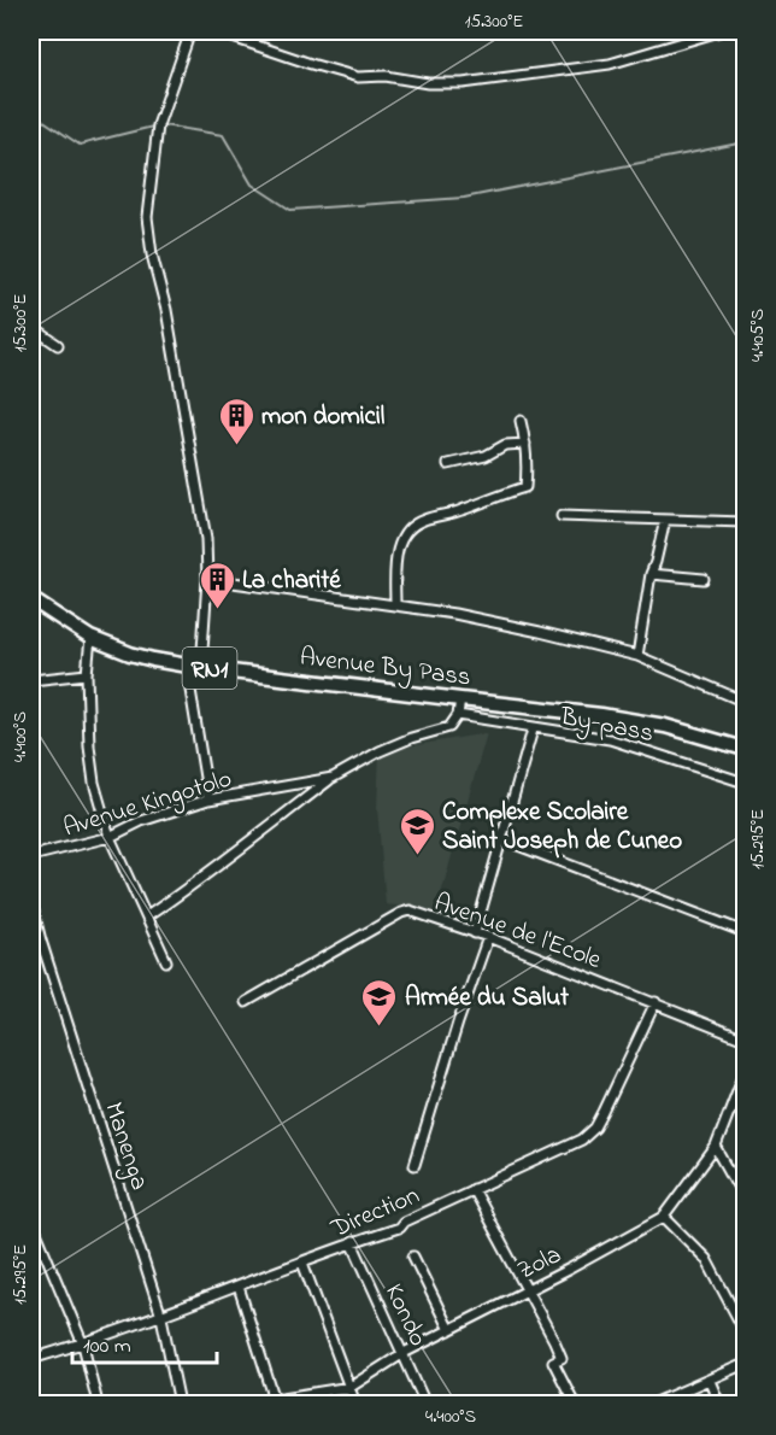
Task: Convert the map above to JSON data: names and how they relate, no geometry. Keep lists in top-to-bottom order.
{
  "streets": {
    "highway": ["Avenue By Pass", "RN1"],
    "street": [
      "By-pass",
      "Avenue Kingotolo",
      "Avenue de l'Ecole",
      "Manenga",
      "Direction",
      "Zola",
      "Kondo"
    ]
  },
  "crossings": [
    ["By-pass", "Avenue Kingotolo"],
    ["Avenue de l'Ecole", "Direction"],
    ["Manenga", "Direction"],
    ["Direction", "Kondo"],
    ["Zola", "Kondo"]
  ],
  "places": {
    "building": ["mon domicil", "La charité"],
    "school or university": ["Complexe Scolaire Saint Joseph de Cuneo", "Armée du Salut"]
  },
  "scale_bar": "100 m",
  "coordinates": [
    "15.300°E",
    "4.405°S",
    "4.400°S",
    "15.295°E"
  ]
}
